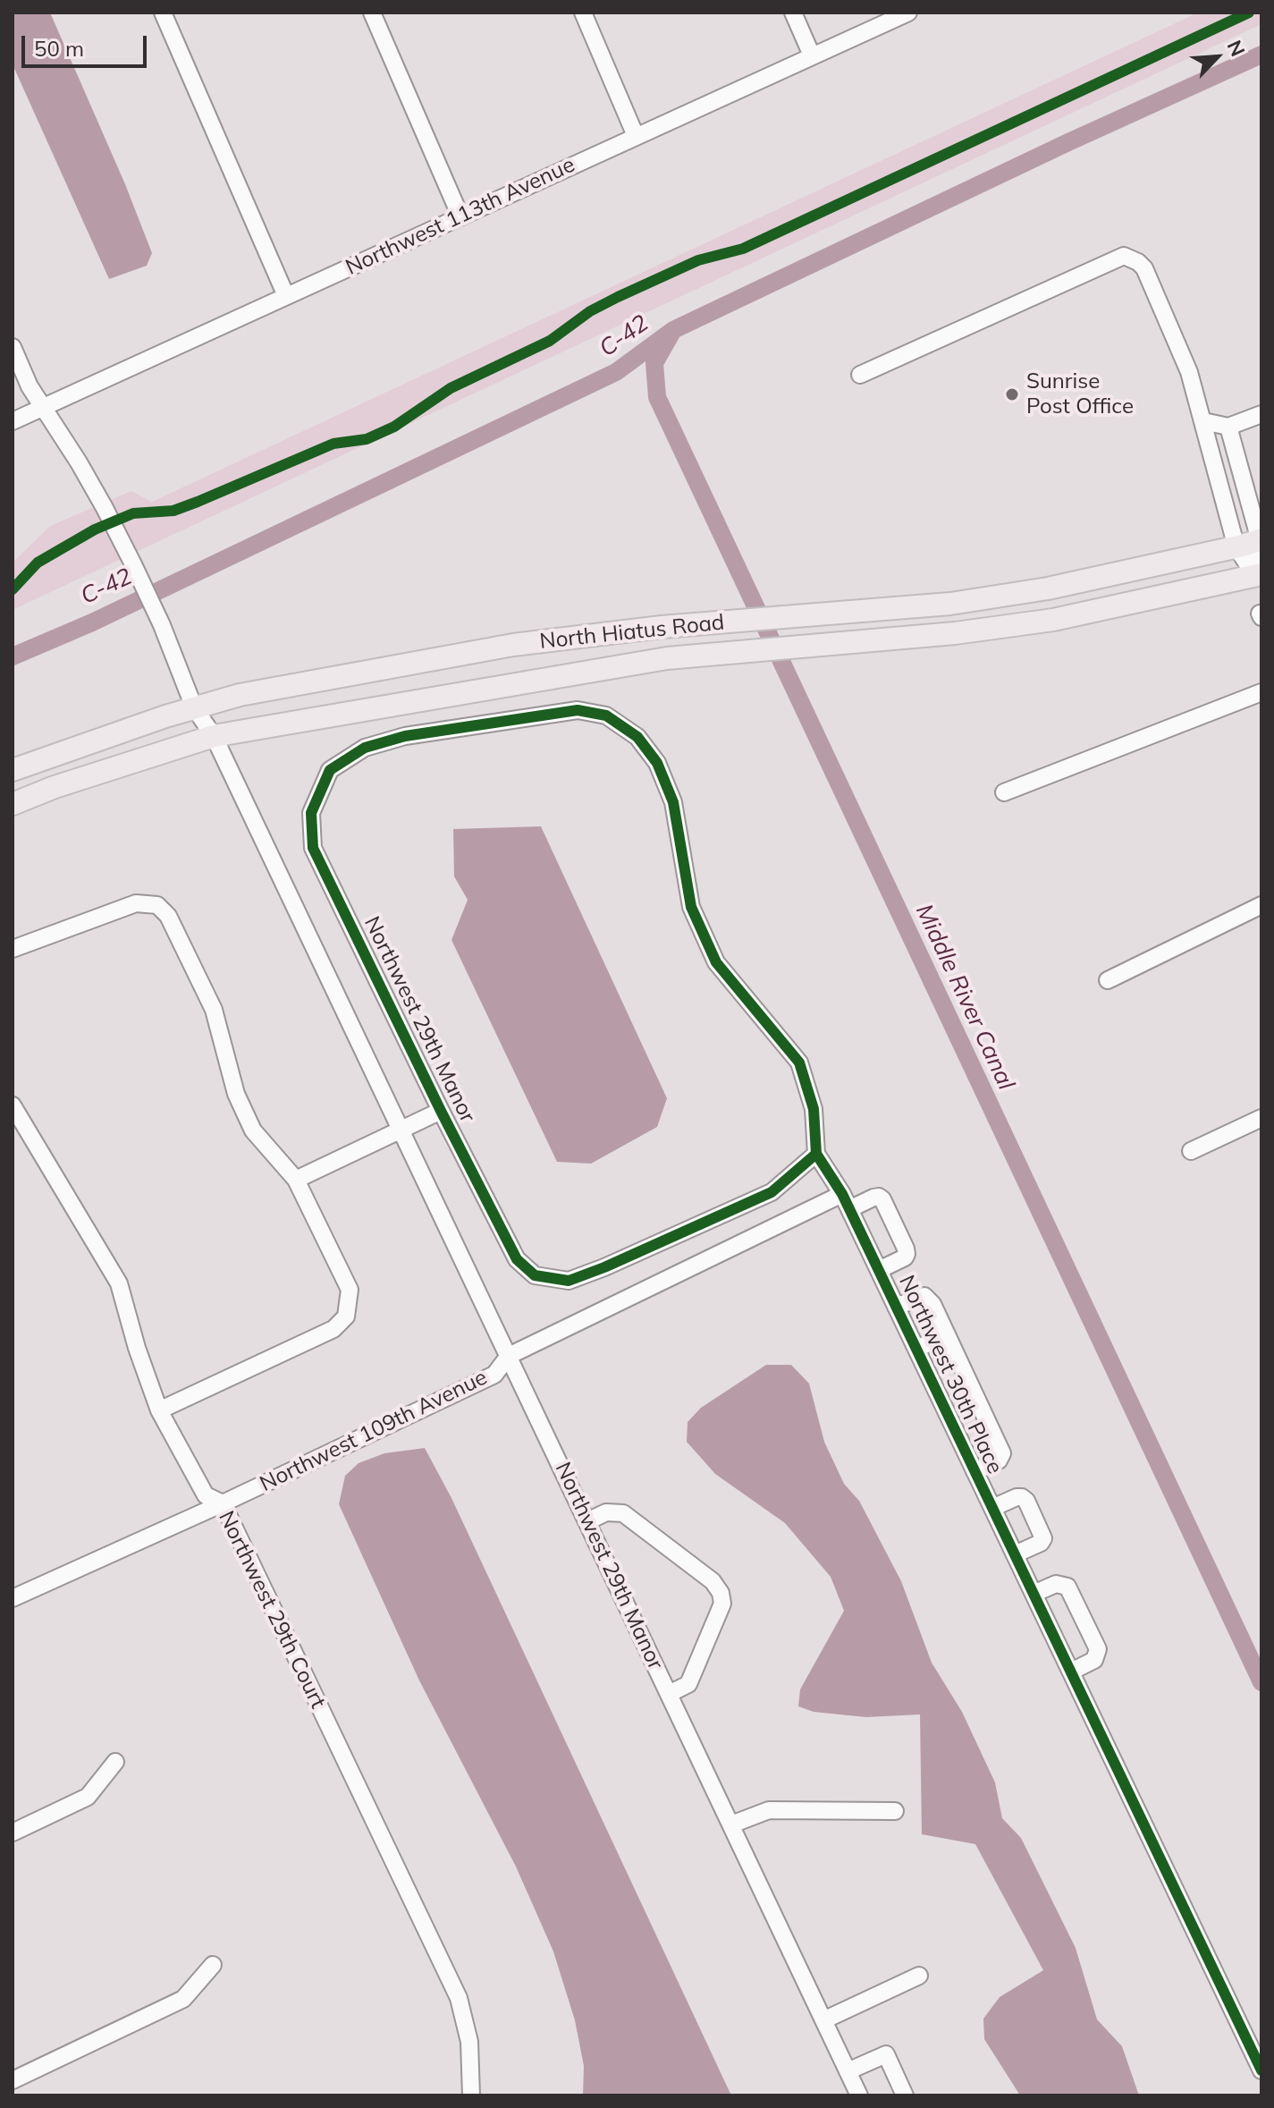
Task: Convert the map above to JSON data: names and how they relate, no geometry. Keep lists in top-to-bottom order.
{
  "streets": {
    "main road": ["North Hiatus Road"],
    "street": [
      "Northwest 113th Avenue",
      "Northwest 29th Manor",
      "Northwest 30th Place",
      "Northwest 109th Avenue",
      "Northwest 29th Court"
    ]
  },
  "crossings": [
    ["Northwest 113th Avenue", "Northwest 29th Manor"],
    ["North Hiatus Road", "Northwest 29th Manor"],
    ["Northwest 29th Manor", "Northwest 30th Place"],
    ["Northwest 29th Manor", "Northwest 109th Avenue"],
    ["Northwest 30th Place", "Northwest 109th Avenue"],
    ["Northwest 109th Avenue", "Northwest 29th Court"]
  ],
  "water": ["C-42", "Middle River Canal"],
  "places": ["Sunrise Post Office"],
  "scale_bar": "50 m",
  "north": "top right"
}
